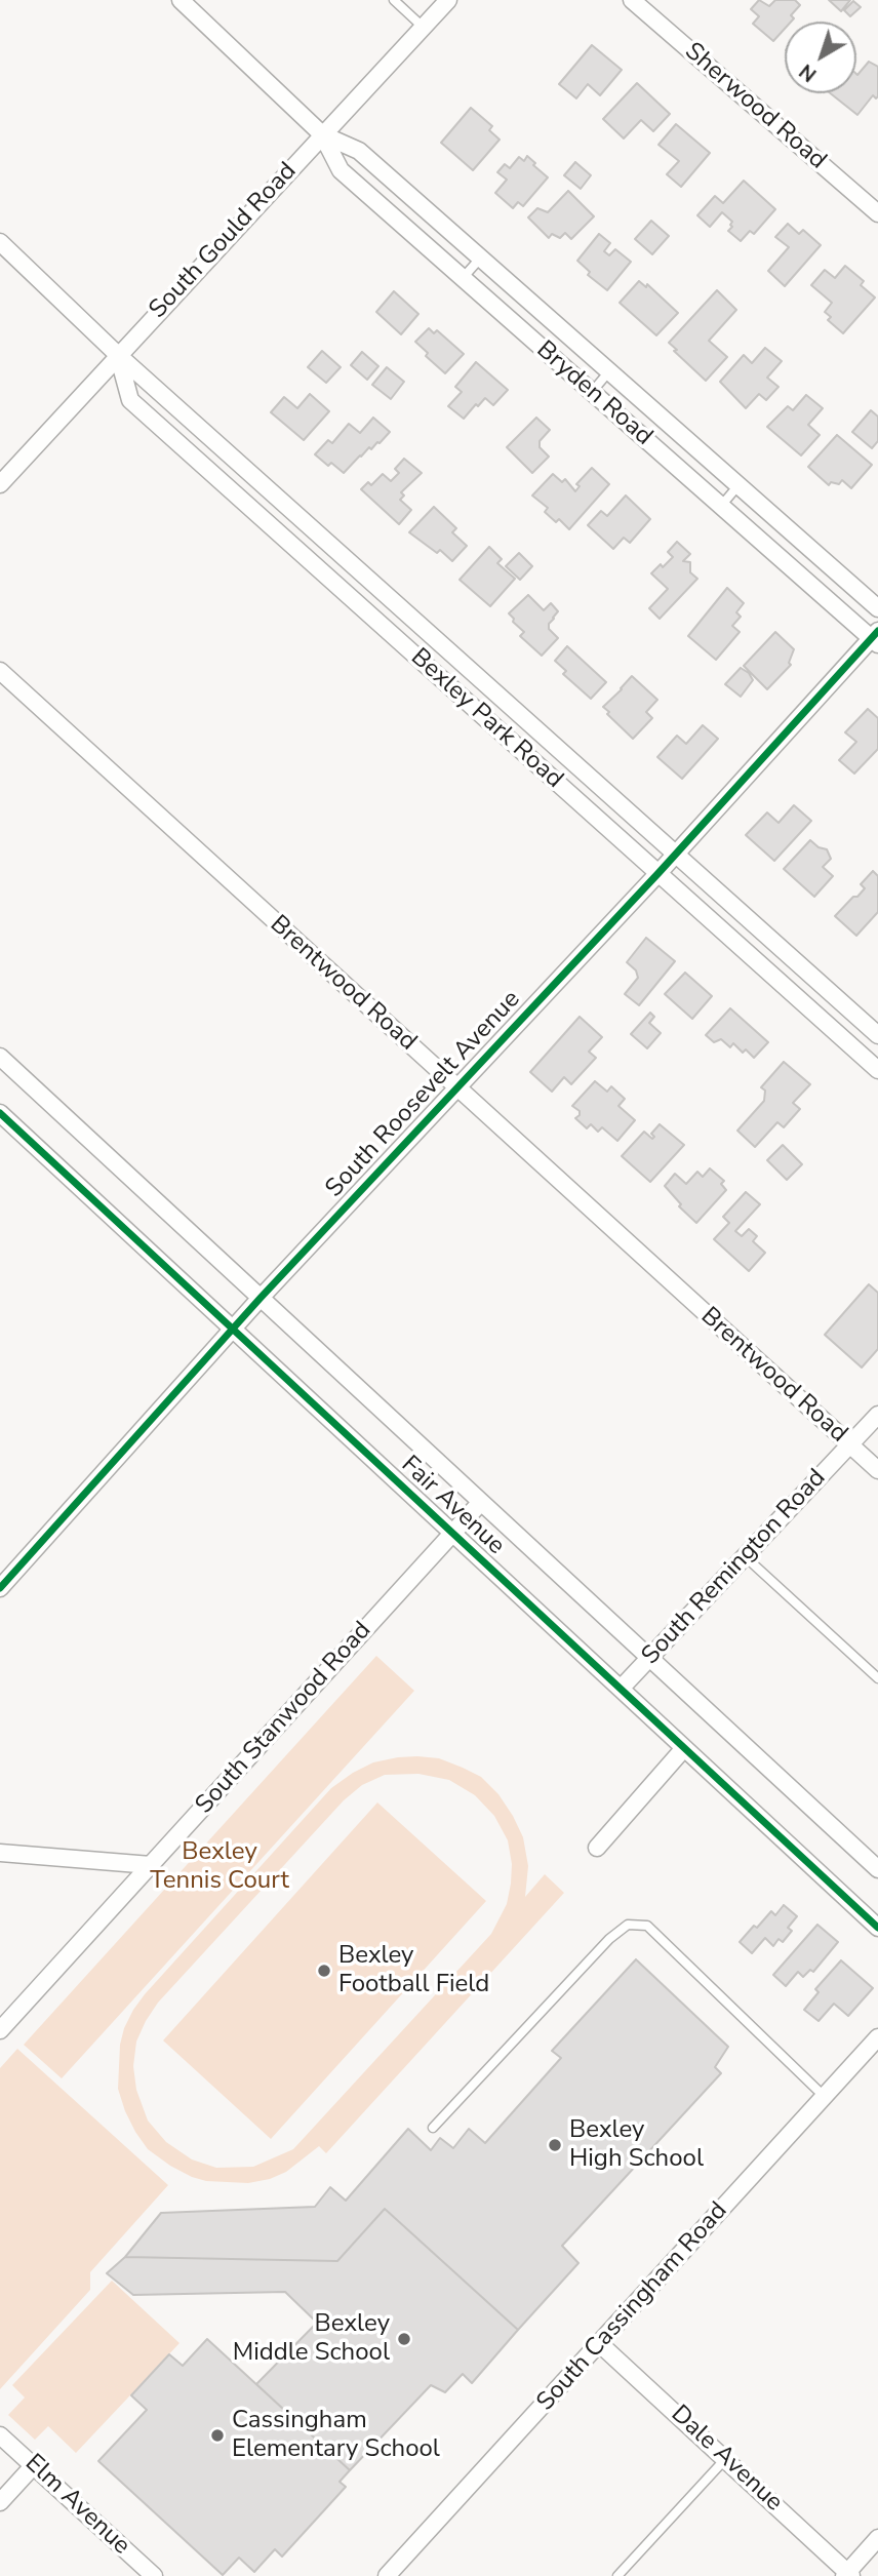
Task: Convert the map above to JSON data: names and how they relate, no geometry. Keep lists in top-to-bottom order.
{
  "streets": {
    "street": [
      "Sherwood Road",
      "South Gould Road",
      "Bryden Road",
      "Bexley Park Road",
      "Brentwood Road",
      "South Roosevelt Avenue",
      "Fair Avenue",
      "South Remington Road",
      "South Stanwood Road",
      "South Cassingham Road",
      "Dale Avenue",
      "Elm Avenue"
    ]
  },
  "crossings": [
    ["South Gould Road", "Bryden Road"],
    ["South Gould Road", "Bexley Park Road"],
    ["Bryden Road", "South Roosevelt Avenue"],
    ["Bexley Park Road", "South Roosevelt Avenue"],
    ["Brentwood Road", "South Roosevelt Avenue"],
    ["Brentwood Road", "South Remington Road"],
    ["South Roosevelt Avenue", "Fair Avenue"],
    ["Fair Avenue", "South Remington Road"],
    ["Fair Avenue", "South Stanwood Road"],
    ["South Cassingham Road", "Dale Avenue"]
  ],
  "parks": ["Bexley Tennis Court"],
  "places": [
    "Bexley Football Field",
    "Bexley High School",
    "Bexley Middle School",
    "Cassingham Elementary School"
  ],
  "north": "bottom left"
}
